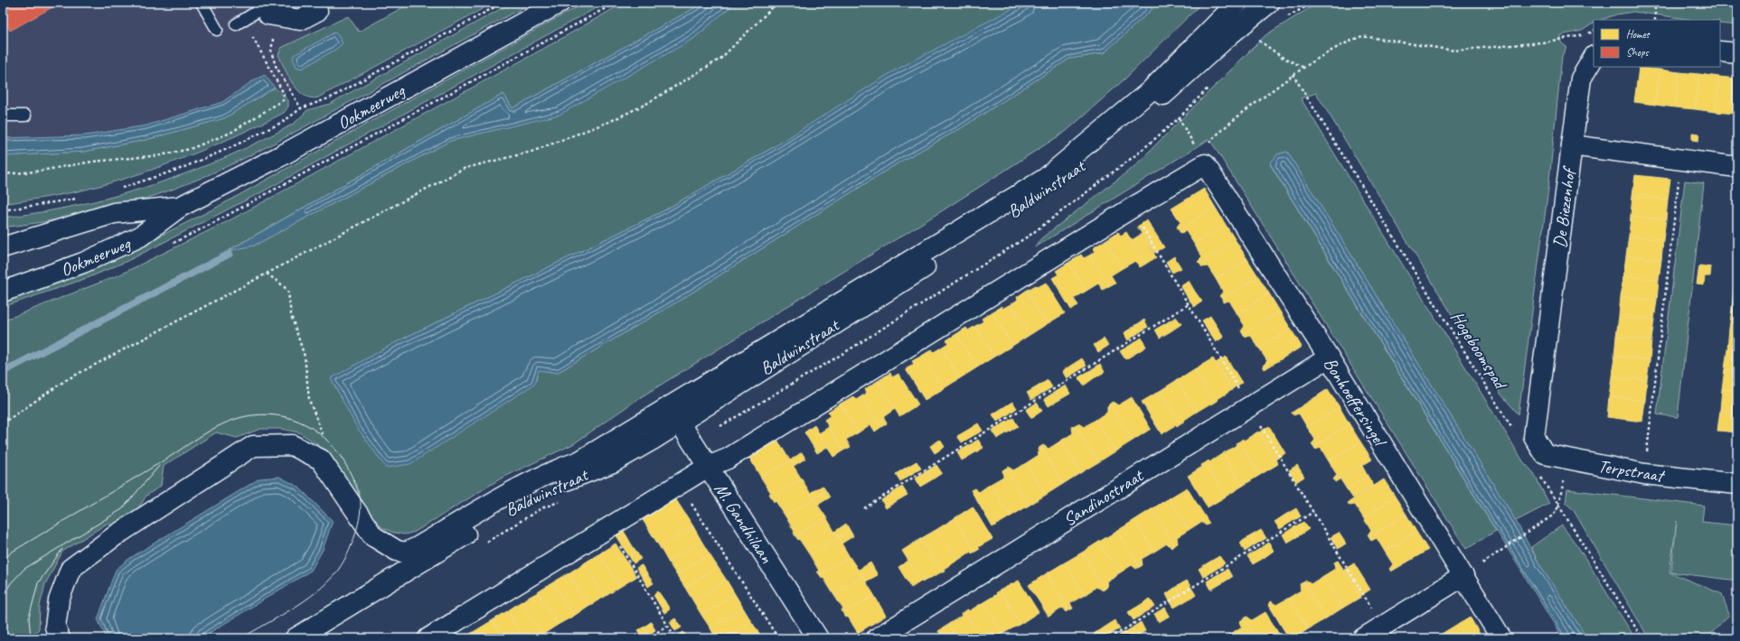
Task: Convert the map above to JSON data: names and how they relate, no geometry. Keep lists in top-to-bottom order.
{
  "streets": {
    "street": [
      "Ookmeerweg",
      "Baldwinstraat",
      "De Biezenhof",
      "Bonhoeffersingel",
      "Terpstraat",
      "Sandinostraat",
      "M. Gandhilaan"
    ],
    "path": ["Hogeboomspad"]
  },
  "crossings": [
    ["Baldwinstraat", "M. Gandhilaan"],
    ["De Biezenhof", "Terpstraat"],
    ["Bonhoeffersingel", "Sandinostraat"]
  ],
  "legend": ["Homes", "Shops"]
}
